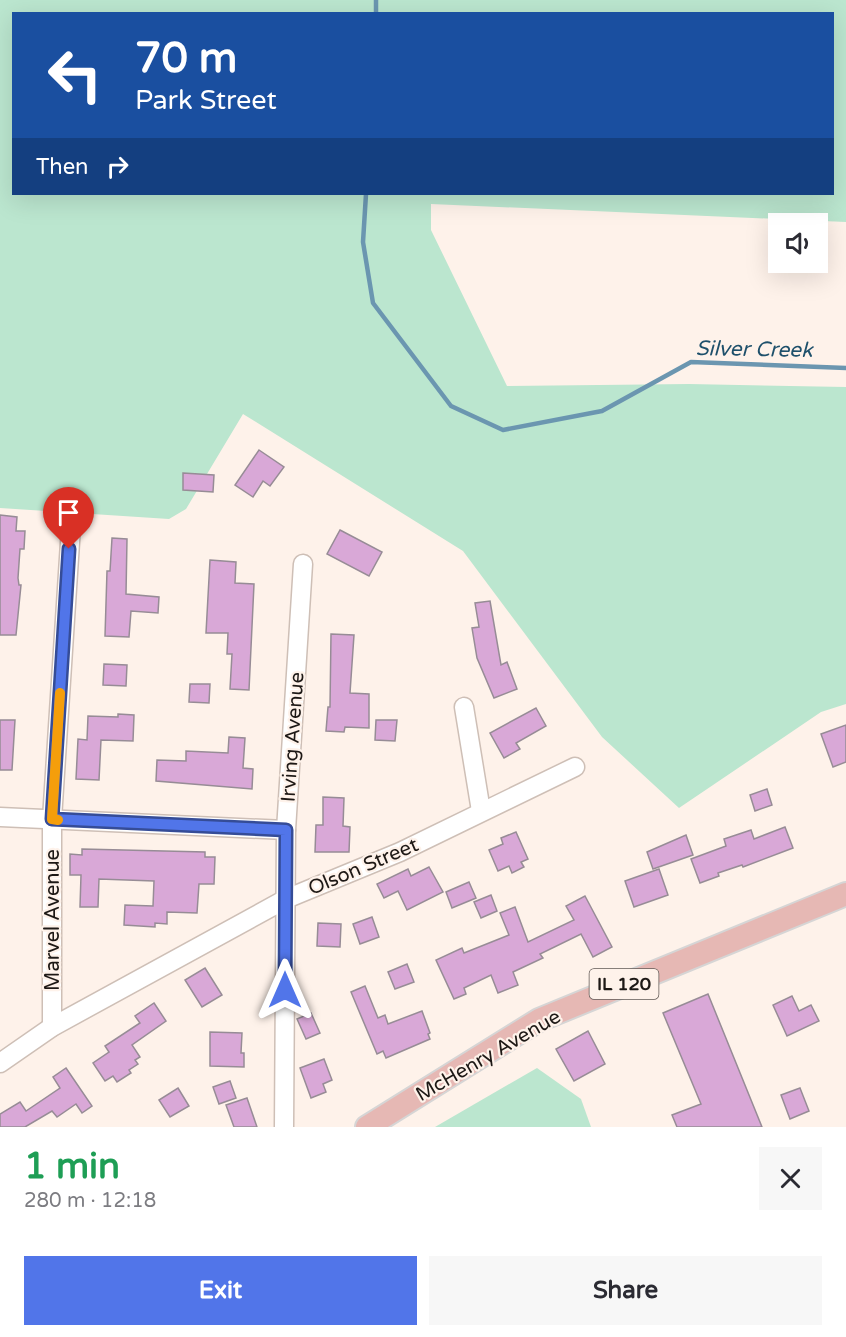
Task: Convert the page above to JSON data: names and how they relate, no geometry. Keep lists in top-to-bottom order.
{
  "streets": {
    "main road": ["IL 120", "McHenry Avenue"],
    "street": ["Irving Avenue", "Olson Street", "Marvel Avenue"]
  },
  "crossings": [
    ["Irving Avenue", "Olson Street"],
    ["Olson Street", "Marvel Avenue"]
  ],
  "water": ["Silver Creek"],
  "page": {
    "turn": ["70 m", "Park Street"],
    "then": "Then",
    "heading": ["1 min", "280 m · 12:18"],
    "buttons": ["Exit", "Share"]
  }
}
